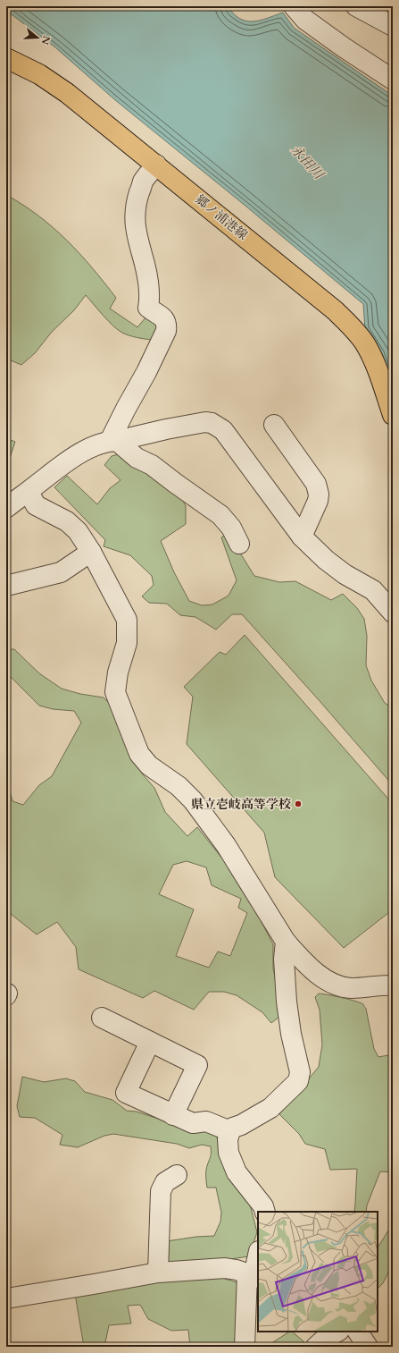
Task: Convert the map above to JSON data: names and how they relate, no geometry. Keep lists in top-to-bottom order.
{
  "streets": {
    "main road": ["郷ノ浦港線"]
  },
  "water": ["永田川"],
  "places": ["県立壱岐高等学校"],
  "north": "right"
}
